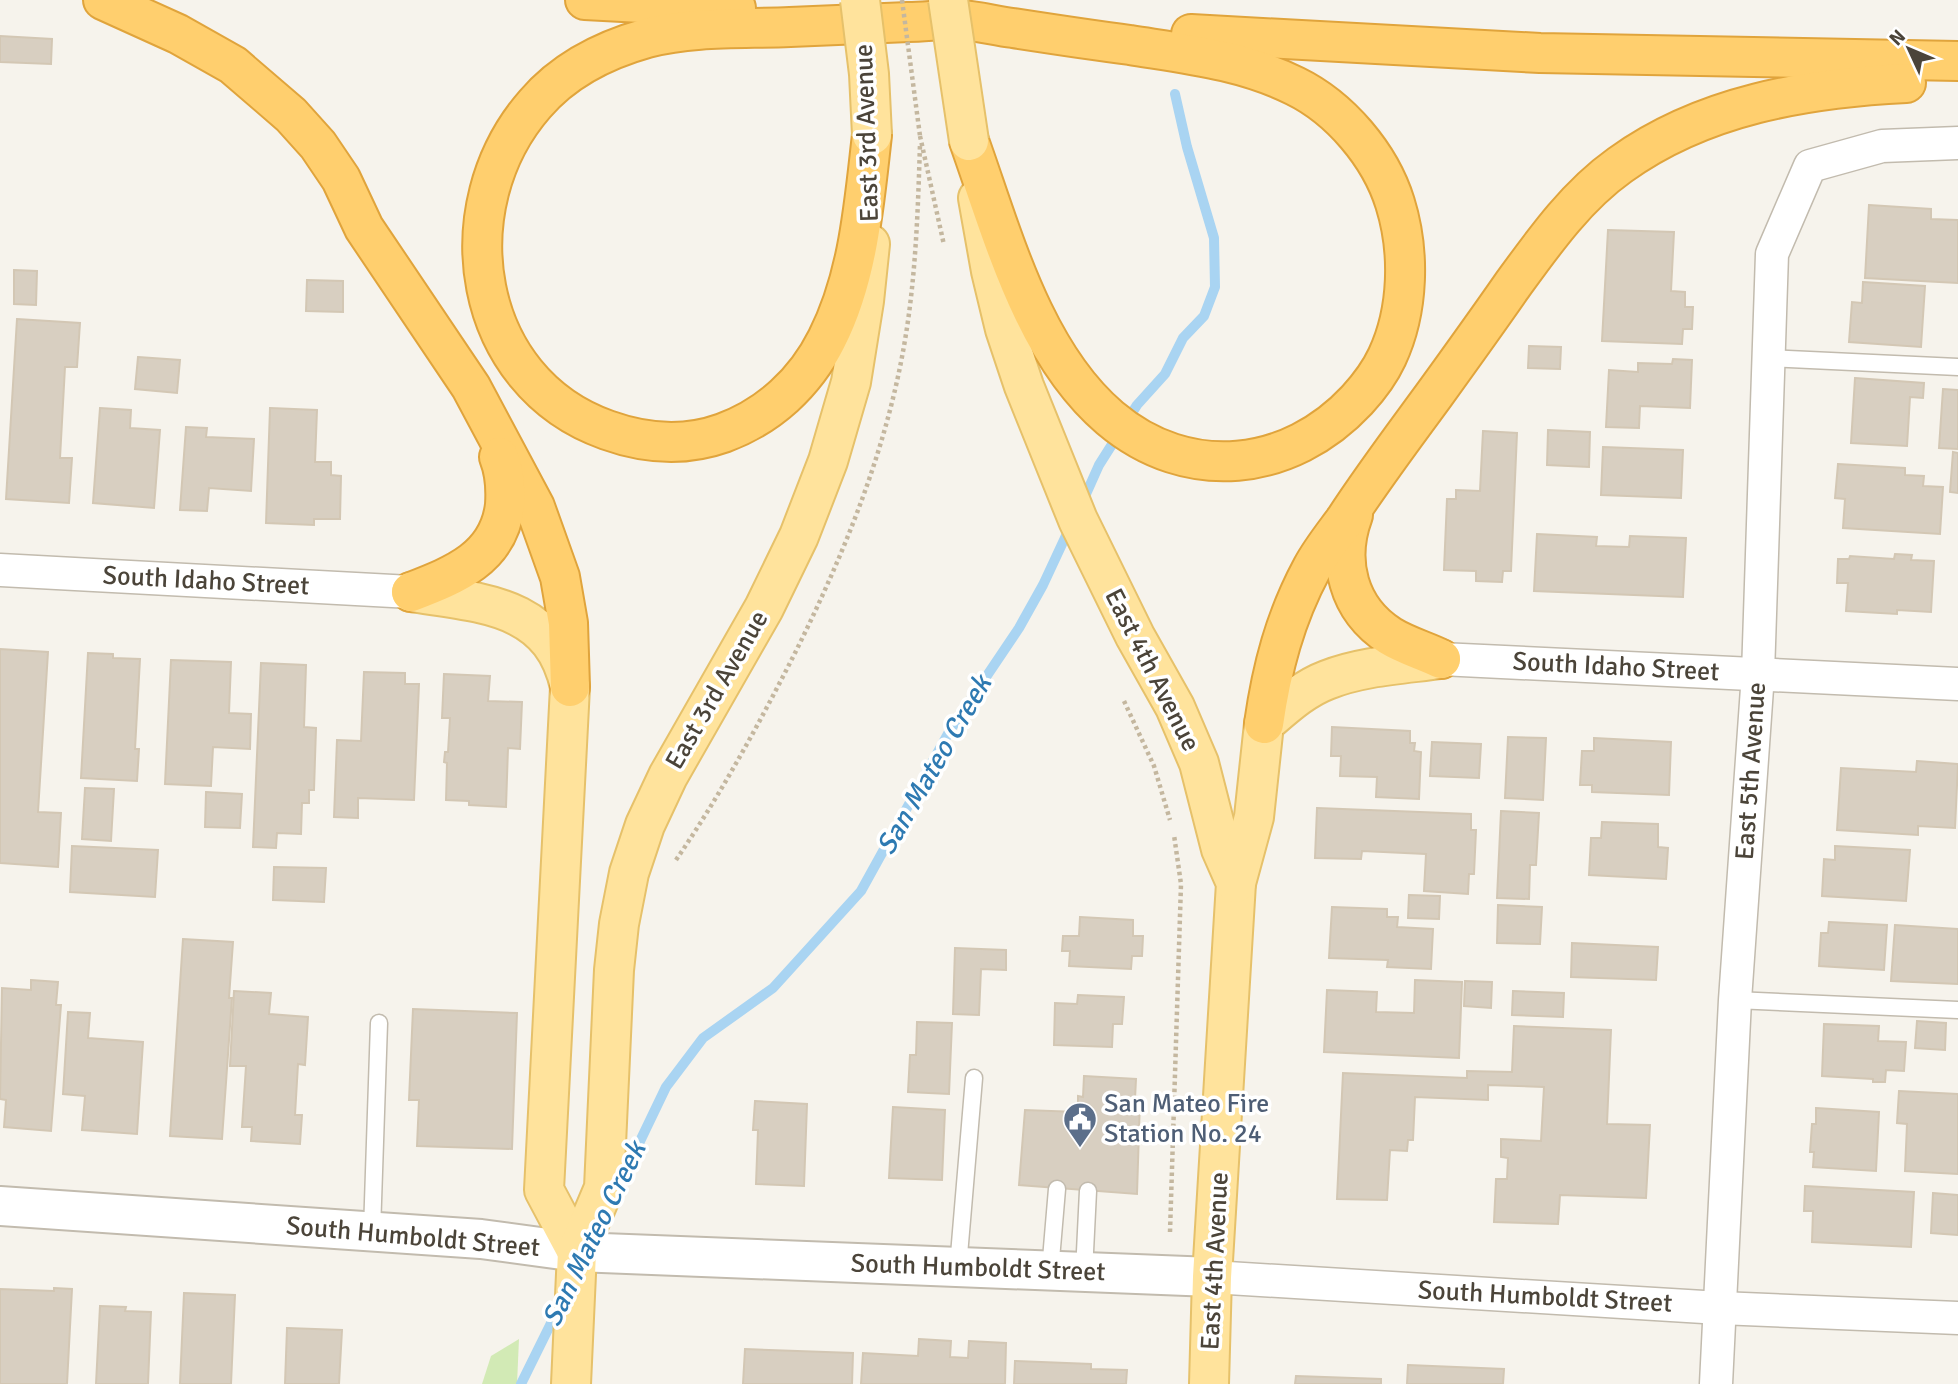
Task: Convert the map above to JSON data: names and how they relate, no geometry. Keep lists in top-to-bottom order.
{
  "streets": {
    "main road": ["East 3rd Avenue", "East 4th Avenue"],
    "street": ["South Idaho Street", "East 5th Avenue", "South Humboldt Street"]
  },
  "crossings": [
    ["East 3rd Avenue", "South Humboldt Street"],
    ["South Idaho Street", "East 5th Avenue"],
    ["East 4th Avenue", "South Humboldt Street"],
    ["East 5th Avenue", "South Humboldt Street"]
  ],
  "water": ["San Mateo Creek"],
  "places": {
    "public building": ["San Mateo Fire Station No. 24"]
  },
  "north": "top left"
}
